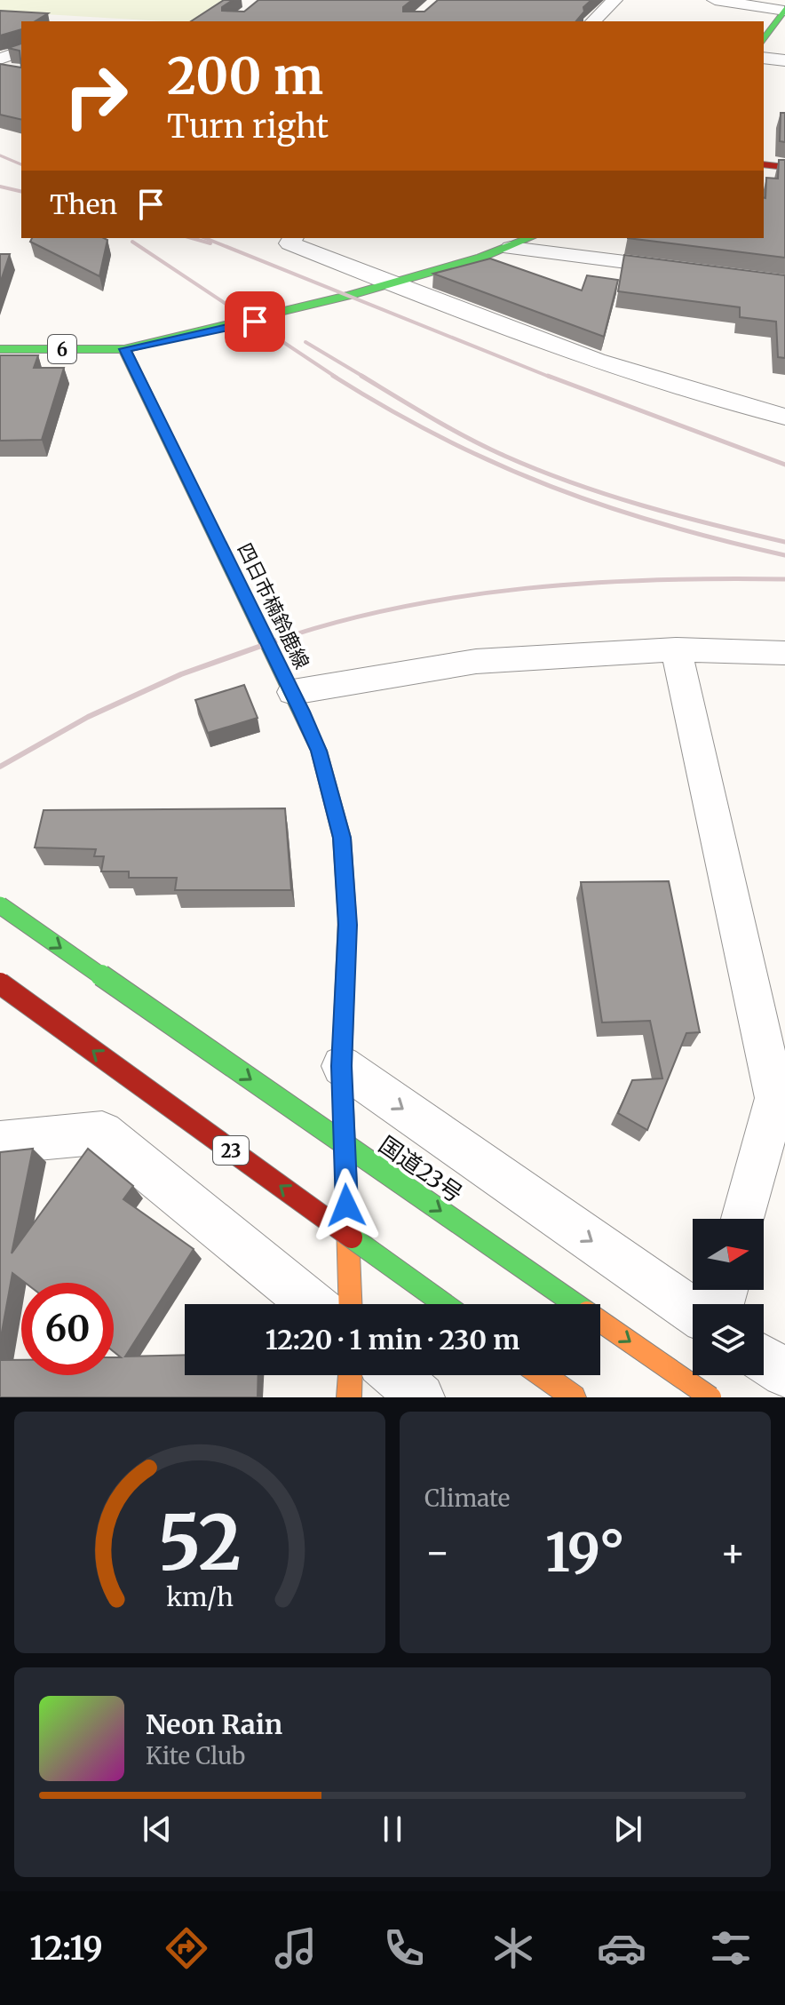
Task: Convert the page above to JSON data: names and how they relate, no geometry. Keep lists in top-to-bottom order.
{
  "streets": {
    "main road": [
      "6",
      "四日市楠鈴鹿線",
      "23",
      "国道23号"
    ]
  },
  "crossings": [
    ["6", "四日市楠鈴鹿線"]
  ],
  "north": "right",
  "page": {
    "turn": ["200 m", "Turn right"],
    "then": "Then",
    "limit": "60",
    "trip": "12:20 · 1 min · 230 m",
    "tile": "Climate",
    "heat": ["−", "19°", "+"],
    "song": ["Neon Rain", "Kite Club"],
    "tabs": "12:19",
    "gauge": ["52", "km/h"]
  }
}
